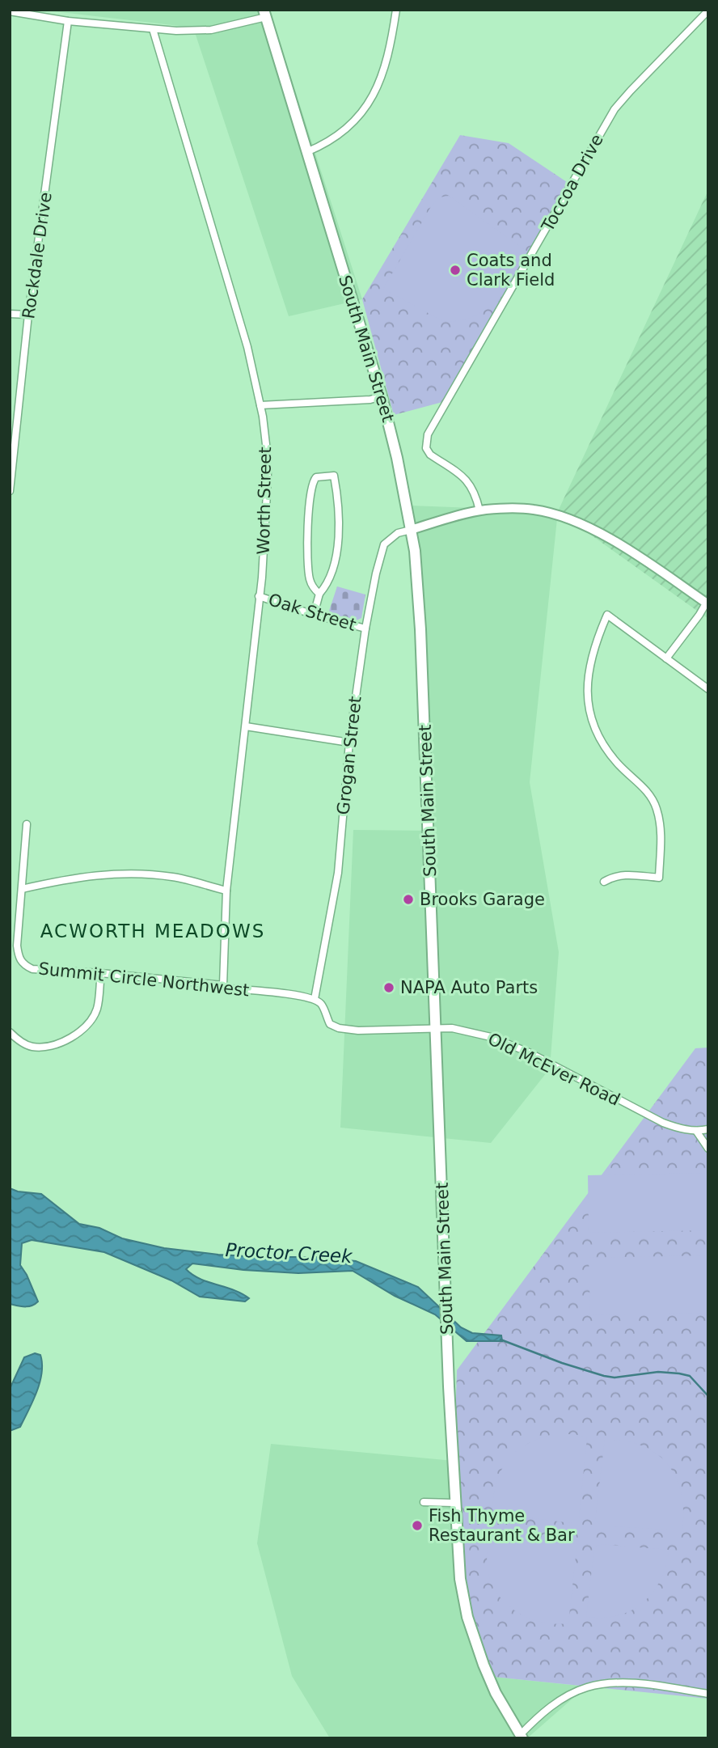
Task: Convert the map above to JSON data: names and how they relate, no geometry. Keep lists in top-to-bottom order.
{
  "streets": {
    "main road": ["South Main Street"],
    "street": [
      "Toccoa Drive",
      "Rockdale Drive",
      "Worth Street",
      "Oak Street",
      "Grogan Street",
      "Summit Circle Northwest",
      "Old McEver Road"
    ]
  },
  "crossings": [
    ["South Main Street", "Grogan Street"],
    ["South Main Street", "Old McEver Road"],
    ["Worth Street", "Oak Street"],
    ["Worth Street", "Summit Circle Northwest"],
    ["Oak Street", "Grogan Street"],
    ["Grogan Street", "Summit Circle Northwest"],
    ["Grogan Street", "Old McEver Road"],
    ["Summit Circle Northwest", "Old McEver Road"]
  ],
  "districts": ["ACWORTH MEADOWS"],
  "water": ["Proctor Creek"],
  "places": [
    "Coats and Clark Field",
    "Brooks Garage",
    "NAPA Auto Parts",
    "Fish Thyme Restaurant & Bar"
  ]
}
